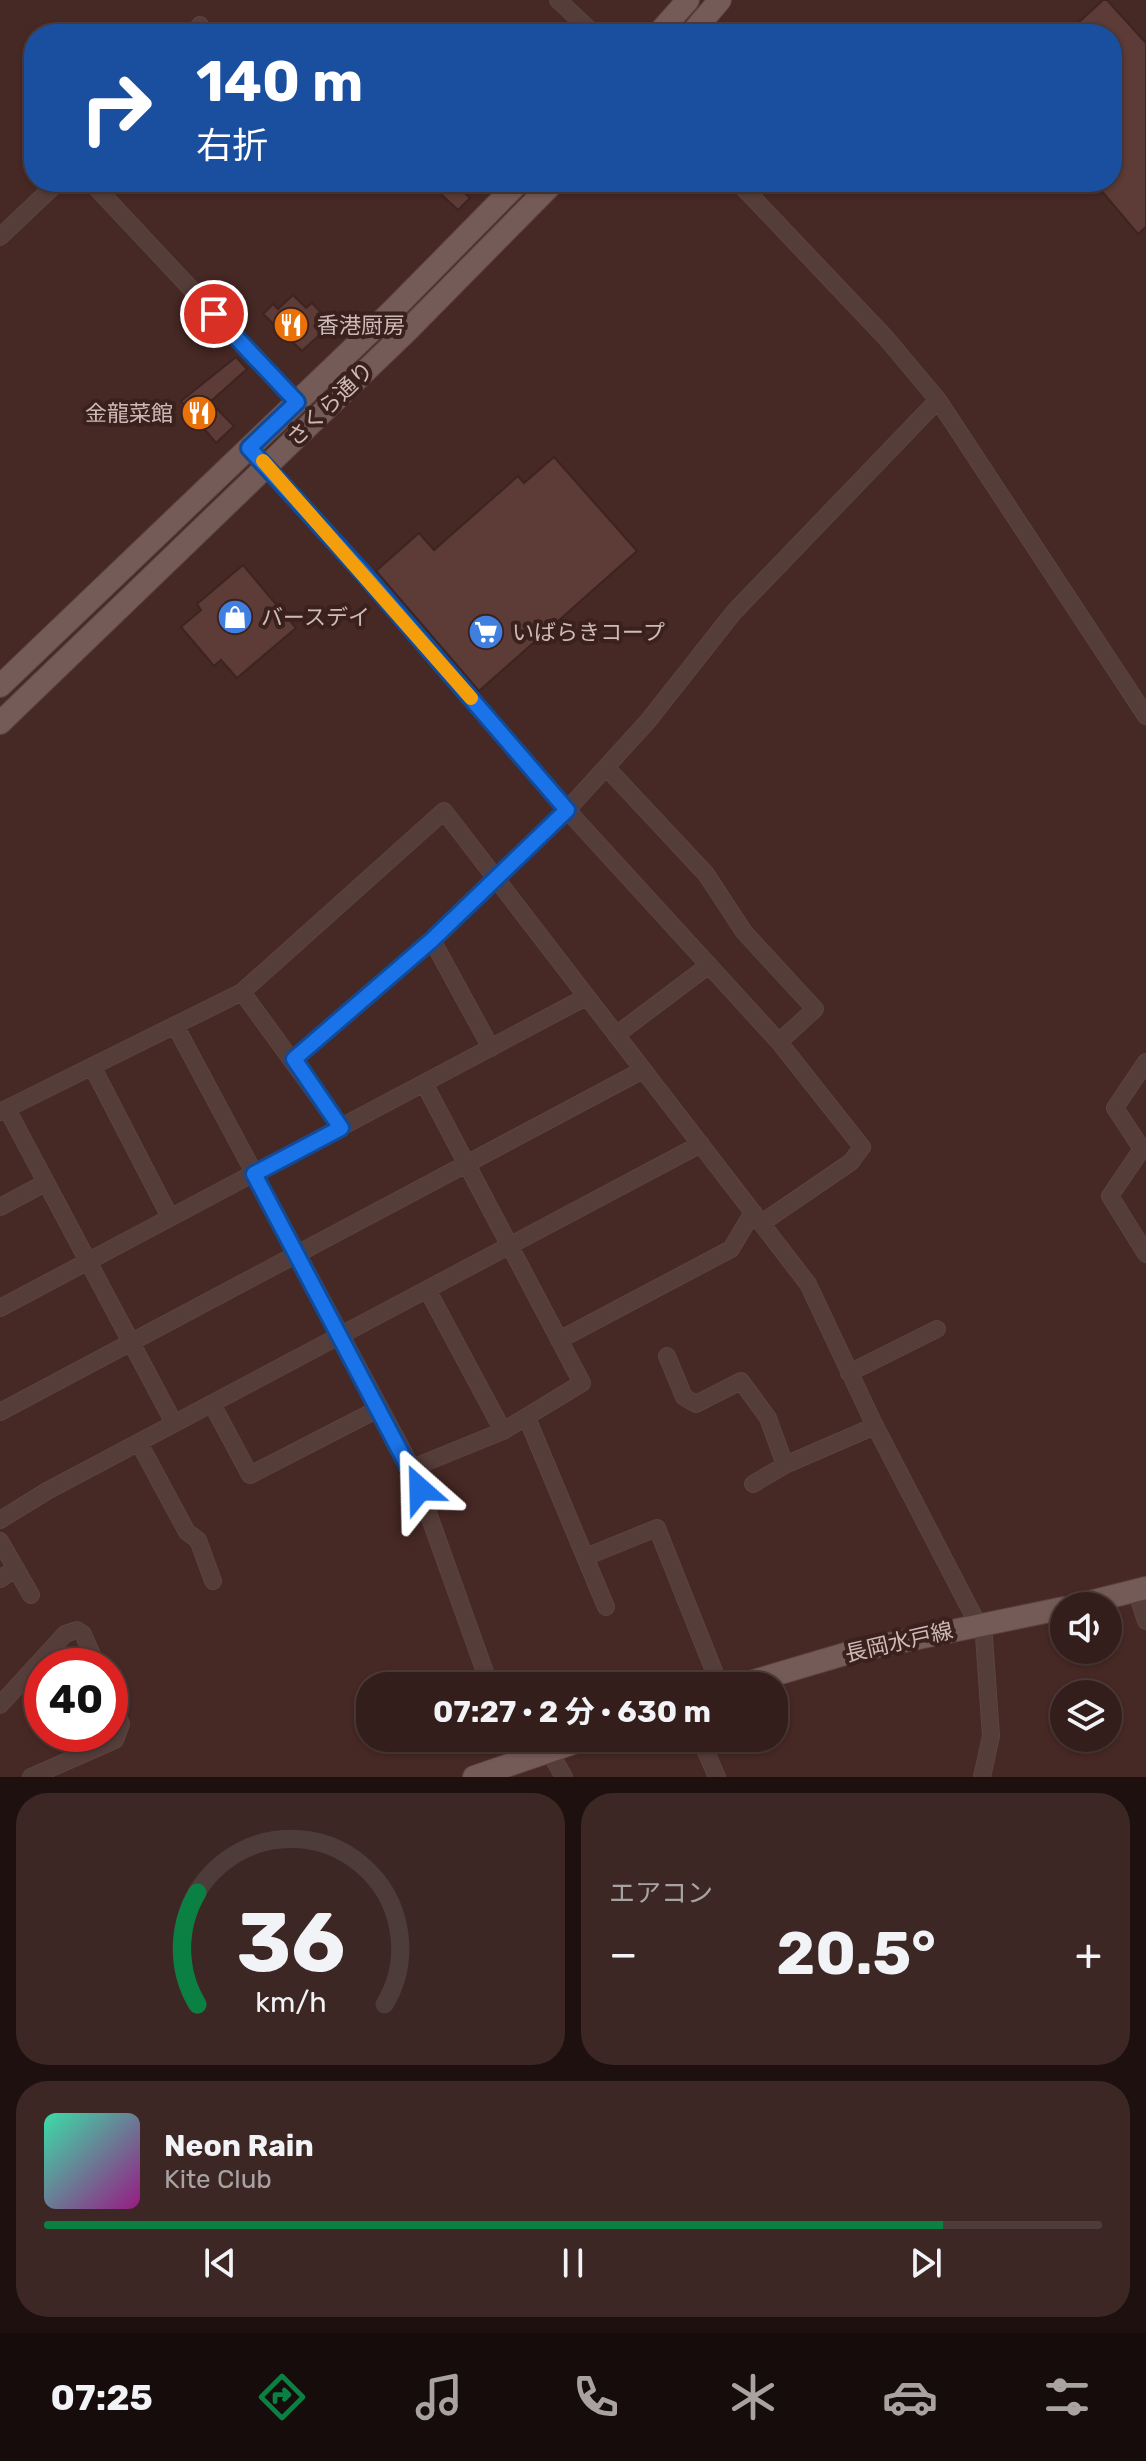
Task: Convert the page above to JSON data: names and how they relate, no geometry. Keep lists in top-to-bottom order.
{
  "streets": {
    "main road": ["さくら通り", "長岡水戸線"]
  },
  "places": {
    "restaurant": ["香港厨房", "金龍菜館"],
    "shop": ["バースデイ"],
    "supermarket": ["いばらきコープ"]
  },
  "page": {
    "turn": ["140 m", "右折"],
    "limit": "40",
    "trip": "07:27 · 2 分 · 630 m",
    "tile": "エアコン",
    "heat": ["−", "20.5°", "+"],
    "song": ["Neon Rain", "Kite Club"],
    "tabs": "07:25",
    "gauge": ["36", "km/h"]
  }
}
